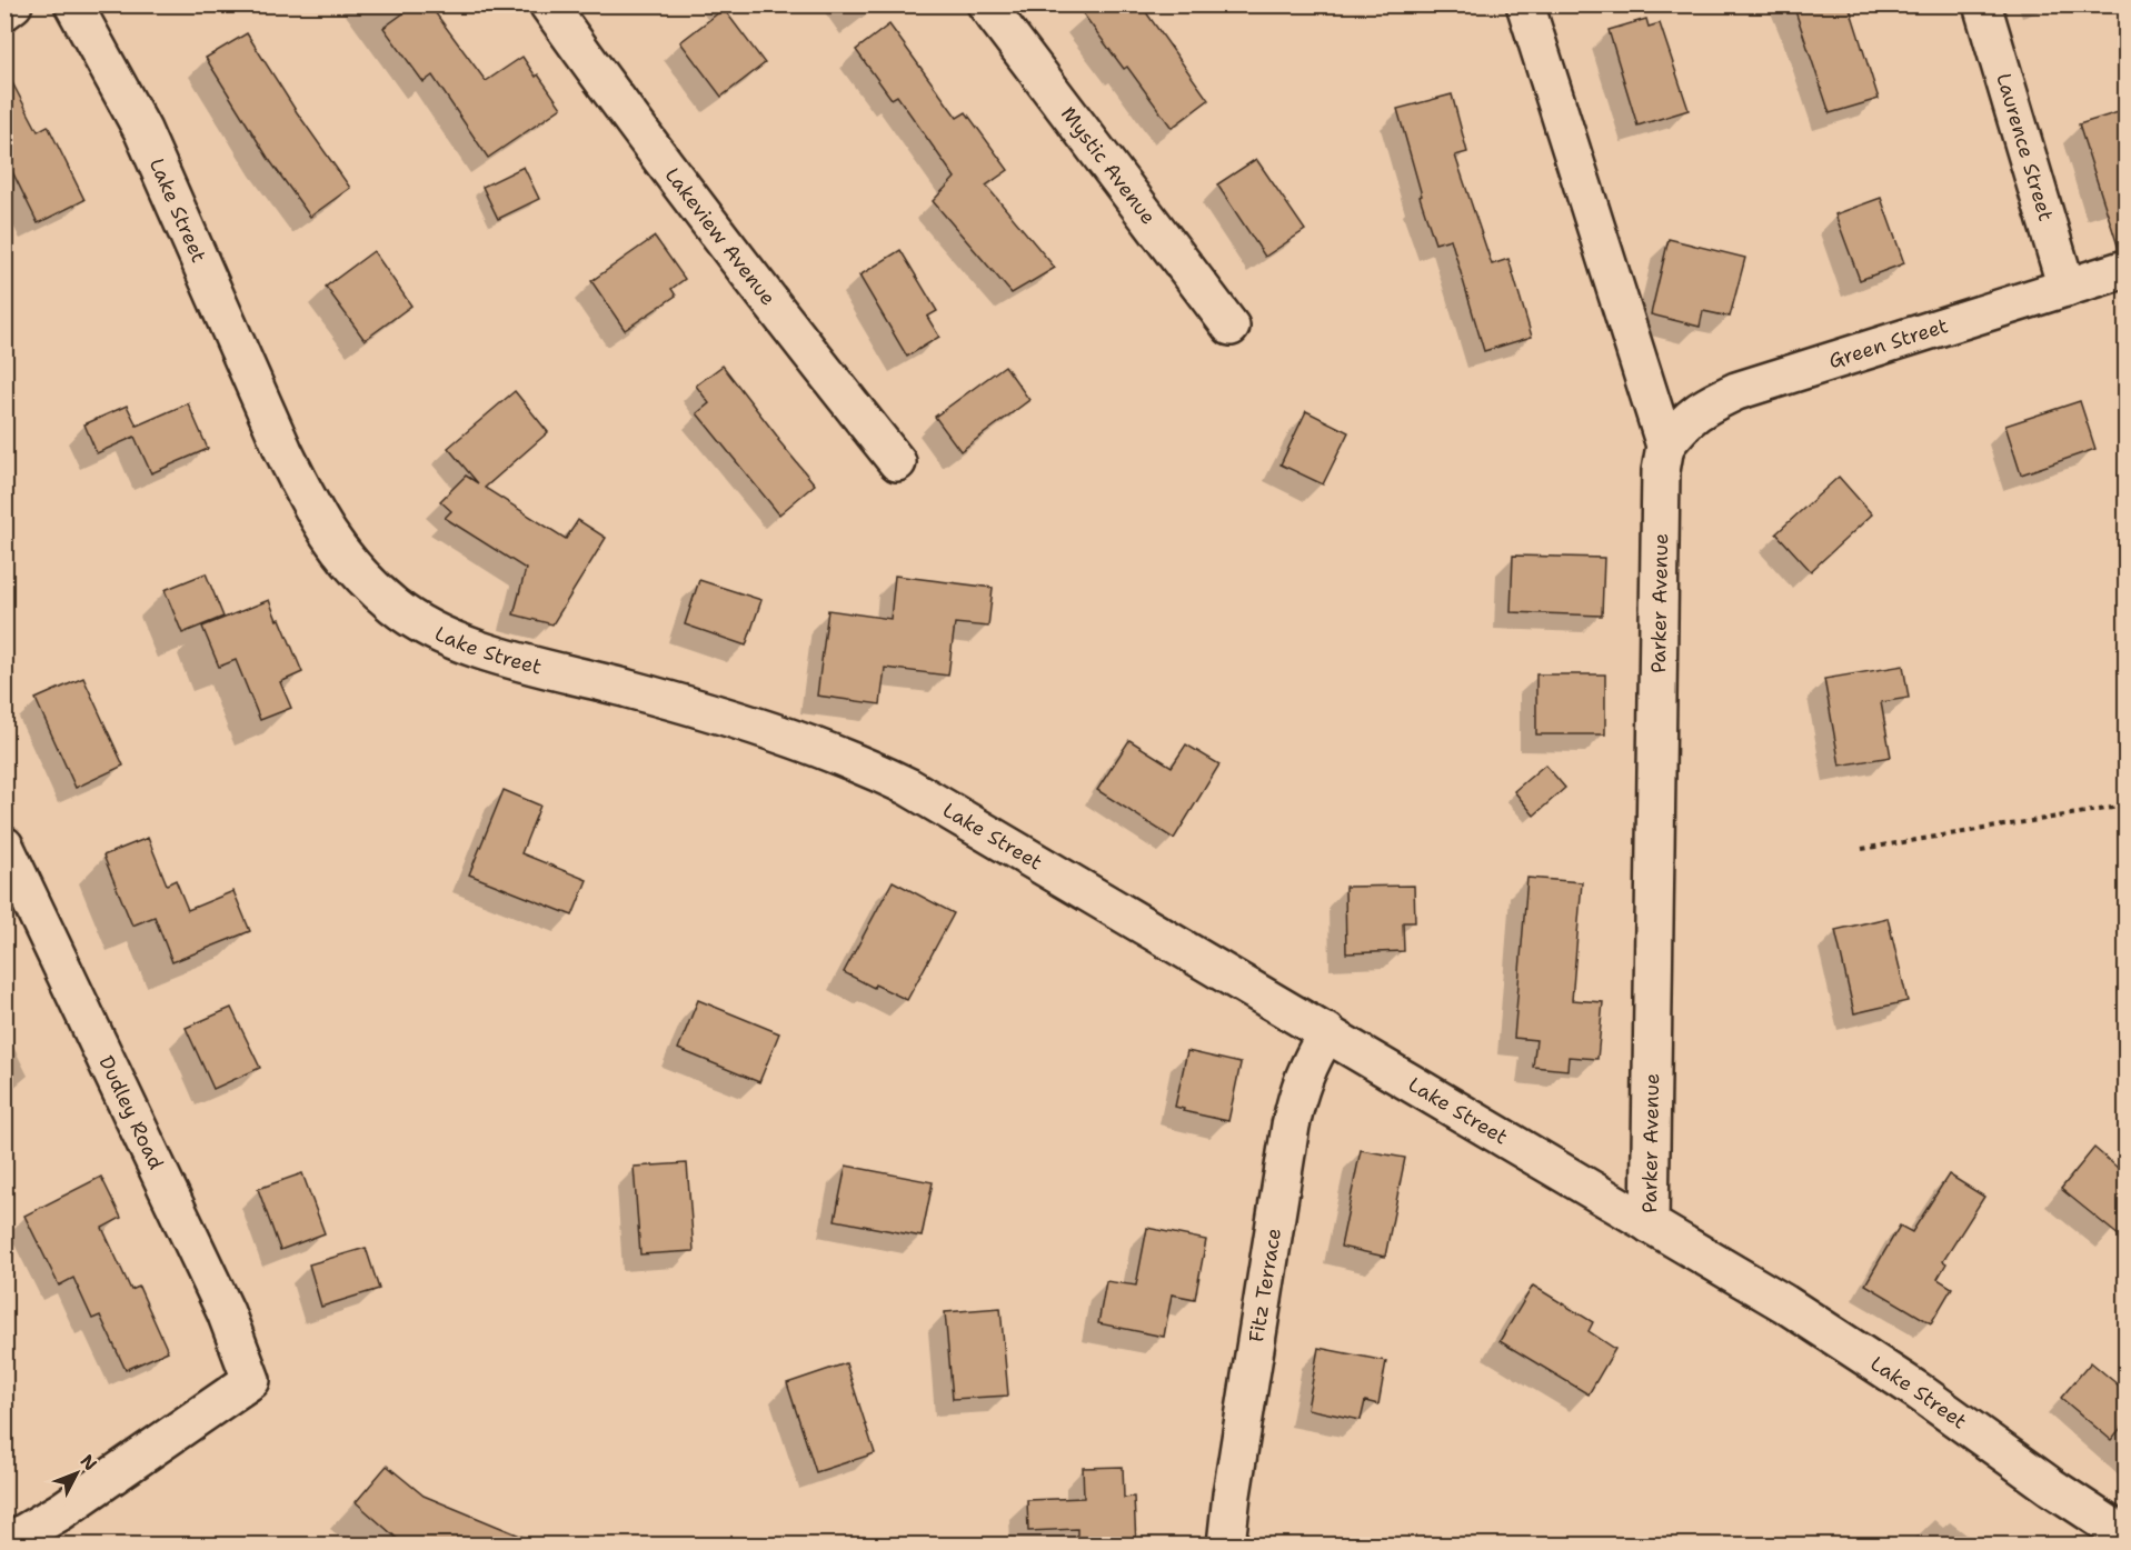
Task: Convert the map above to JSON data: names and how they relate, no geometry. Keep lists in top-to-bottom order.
{
  "streets": {
    "street": [
      "Laurence Street",
      "Mystic Avenue",
      "Lake Street",
      "Lakeview Avenue",
      "Green Street",
      "Parker Avenue",
      "Dudley Road",
      "Fitz Terrace"
    ]
  },
  "crossings": [
    ["Laurence Street", "Green Street"],
    ["Lake Street", "Parker Avenue"],
    ["Lake Street", "Fitz Terrace"],
    ["Green Street", "Parker Avenue"]
  ],
  "north": "top right"
}
